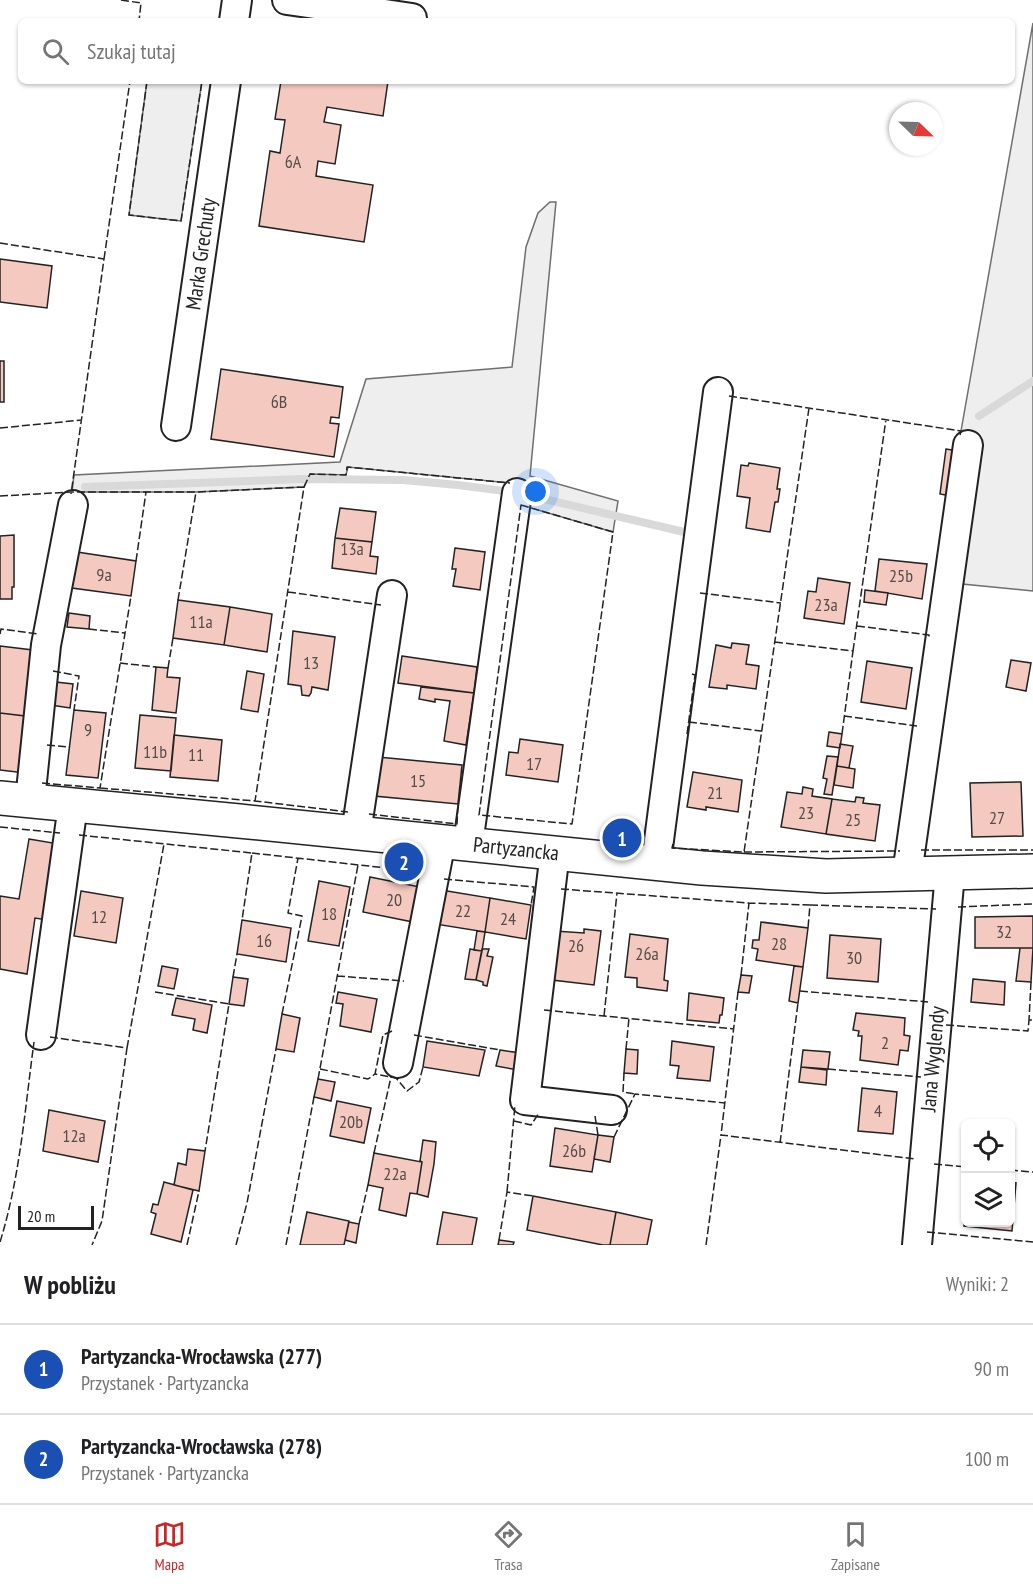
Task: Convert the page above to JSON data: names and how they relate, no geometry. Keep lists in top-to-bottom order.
{
  "streets": {
    "main road": ["Partyzancka"],
    "street": ["Marka Grechuty", "Jana Wyglendy"]
  },
  "crossings": [
    ["Partyzancka", "Jana Wyglendy"]
  ],
  "house_numbers": [
    "6A",
    "6B",
    "13a",
    "9a",
    "25b",
    "23a",
    "11a",
    "13",
    "9",
    "11b",
    "11",
    "17",
    "15",
    "21",
    "23",
    "27",
    "25",
    "20",
    "22",
    "18",
    "12",
    "24",
    "32",
    "16",
    "28",
    "26",
    "26a",
    "30",
    "2",
    "4",
    "20b",
    "12a",
    "26b",
    "22a"
  ],
  "scale_bar": "20 m",
  "north": "bottom right",
  "page": {
    "search": "Szukaj tutaj",
    "pins": ["1", "2"],
    "scale": "20 m",
    "heading": ["W pobliżu", "Wyniki: 2"],
    "list": [
      {
        "mark": "1",
        "name": "Partyzancka-Wrocławska (277)",
        "note": "Przystanek · Partyzancka",
        "value": "90 m"
      },
      {
        "mark": "2",
        "name": "Partyzancka-Wrocławska (278)",
        "note": "Przystanek · Partyzancka",
        "value": "100 m"
      }
    ],
    "nav": ["Mapa", "Trasa", "Zapisane"]
  }
}
